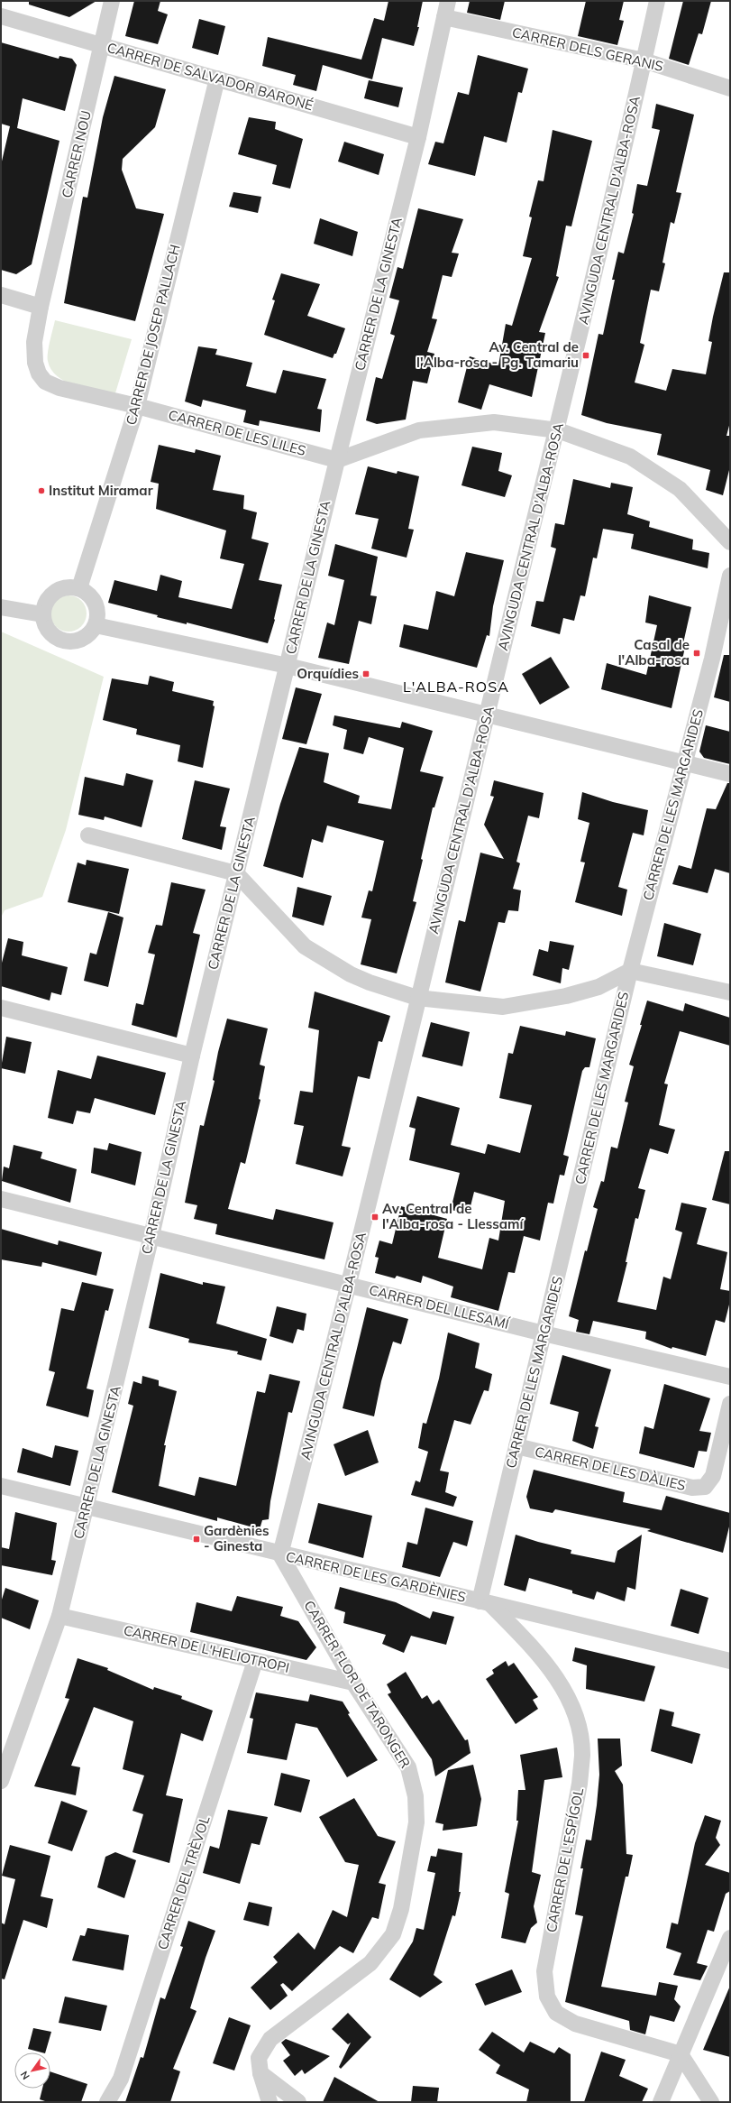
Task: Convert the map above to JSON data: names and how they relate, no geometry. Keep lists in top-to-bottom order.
{
  "streets": {
    "street": [
      "CARRER DELS GERANIS",
      "CARRER DE SALVADOR BARONÉ",
      "CARRER NOU",
      "AVINGUDA CENTRAL D'ALBA-ROSA",
      "CARRER DE LA GINESTA",
      "CARRER DE JOSEP PALLACH",
      "CARRER DE LES LILES",
      "CARRER DE LES MARGARIDES",
      "CARRER DEL LLESAMÍ",
      "CARRER DE LES DÀLIES",
      "CARRER DE LES GARDÈNIES",
      "CARRER DE L'HELIOTROPI",
      "CARRER FLOR DE TARONGER",
      "CARRER DE L'ESPÍGOL",
      "CARRER DEL TRÈVOL"
    ]
  },
  "crossings": [
    ["CARRER DELS GERANIS", "AVINGUDA CENTRAL D'ALBA-ROSA"],
    ["CARRER DELS GERANIS", "CARRER DE LA GINESTA"],
    ["CARRER DE SALVADOR BARONÉ", "CARRER NOU"],
    ["CARRER DE SALVADOR BARONÉ", "CARRER DE LA GINESTA"],
    ["CARRER DE SALVADOR BARONÉ", "CARRER DE JOSEP PALLACH"],
    ["CARRER NOU", "CARRER DE JOSEP PALLACH"],
    ["CARRER NOU", "CARRER DE LES LILES"],
    ["AVINGUDA CENTRAL D'ALBA-ROSA", "CARRER DEL LLESAMÍ"],
    ["AVINGUDA CENTRAL D'ALBA-ROSA", "CARRER DE LES GARDÈNIES"],
    ["AVINGUDA CENTRAL D'ALBA-ROSA", "CARRER FLOR DE TARONGER"],
    ["CARRER DE LA GINESTA", "CARRER DE LES LILES"],
    ["CARRER DE LA GINESTA", "CARRER DEL LLESAMÍ"],
    ["CARRER DE LA GINESTA", "CARRER DE LES GARDÈNIES"],
    ["CARRER DE LA GINESTA", "CARRER DE L'HELIOTROPI"],
    ["CARRER DE JOSEP PALLACH", "CARRER DE LES LILES"],
    ["CARRER DE LES MARGARIDES", "CARRER DEL LLESAMÍ"],
    ["CARRER DE LES MARGARIDES", "CARRER DE LES DÀLIES"],
    ["CARRER DE LES MARGARIDES", "CARRER DE LES GARDÈNIES"],
    ["CARRER DE LES MARGARIDES", "CARRER DE L'ESPÍGOL"],
    ["CARRER DE LES GARDÈNIES", "CARRER FLOR DE TARONGER"],
    ["CARRER DE LES GARDÈNIES", "CARRER DE L'ESPÍGOL"],
    ["CARRER DE L'HELIOTROPI", "CARRER FLOR DE TARONGER"],
    ["CARRER DE L'HELIOTROPI", "CARRER DEL TRÈVOL"]
  ],
  "districts": ["L'ALBA-ROSA"],
  "places": {
    "transit": [
      "Av. Central de l'Alba-rosa - Pg. Tamariu",
      "Casal de l'Alba-rosa",
      "Orquídies",
      "Av. Central de l'Alba-rosa - Llessamí",
      "Gardènies - Ginesta"
    ],
    "other": ["Institut Miramar"]
  },
  "north": "bottom left"
}
